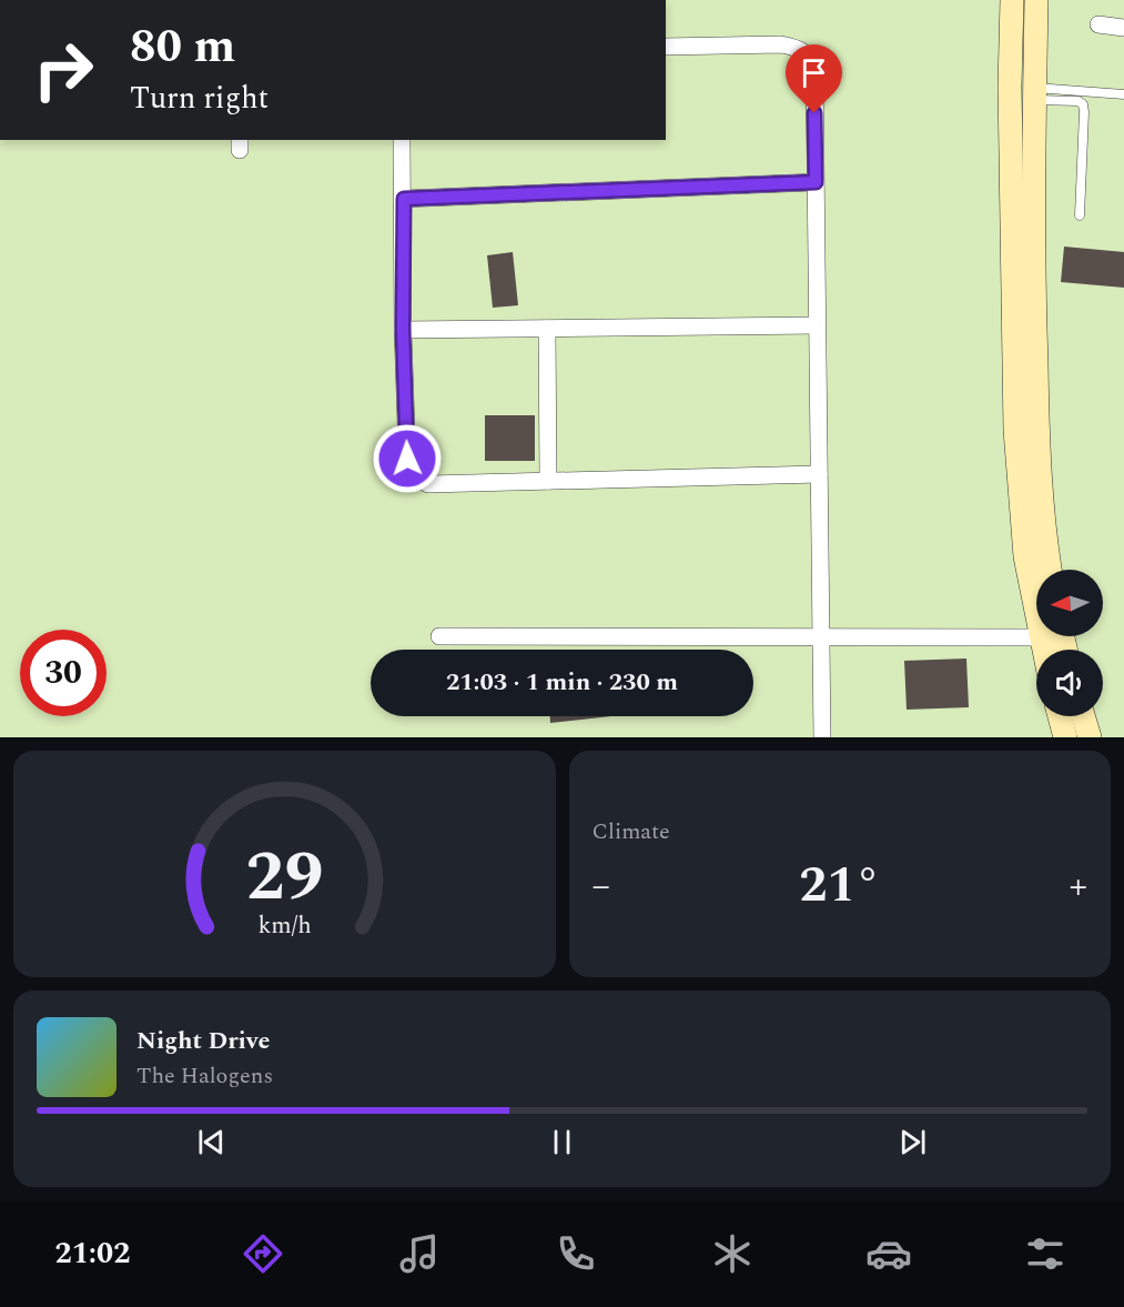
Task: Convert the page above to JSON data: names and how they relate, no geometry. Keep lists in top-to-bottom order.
{
  "north": "left",
  "page": {
    "turn": ["80 m", "Turn right"],
    "limit": "30",
    "trip": "21:03 · 1 min · 230 m",
    "tile": "Climate",
    "heat": ["−", "21°", "+"],
    "song": ["Night Drive", "The Halogens"],
    "tabs": "21:02",
    "gauge": ["29", "km/h"]
  }
}
